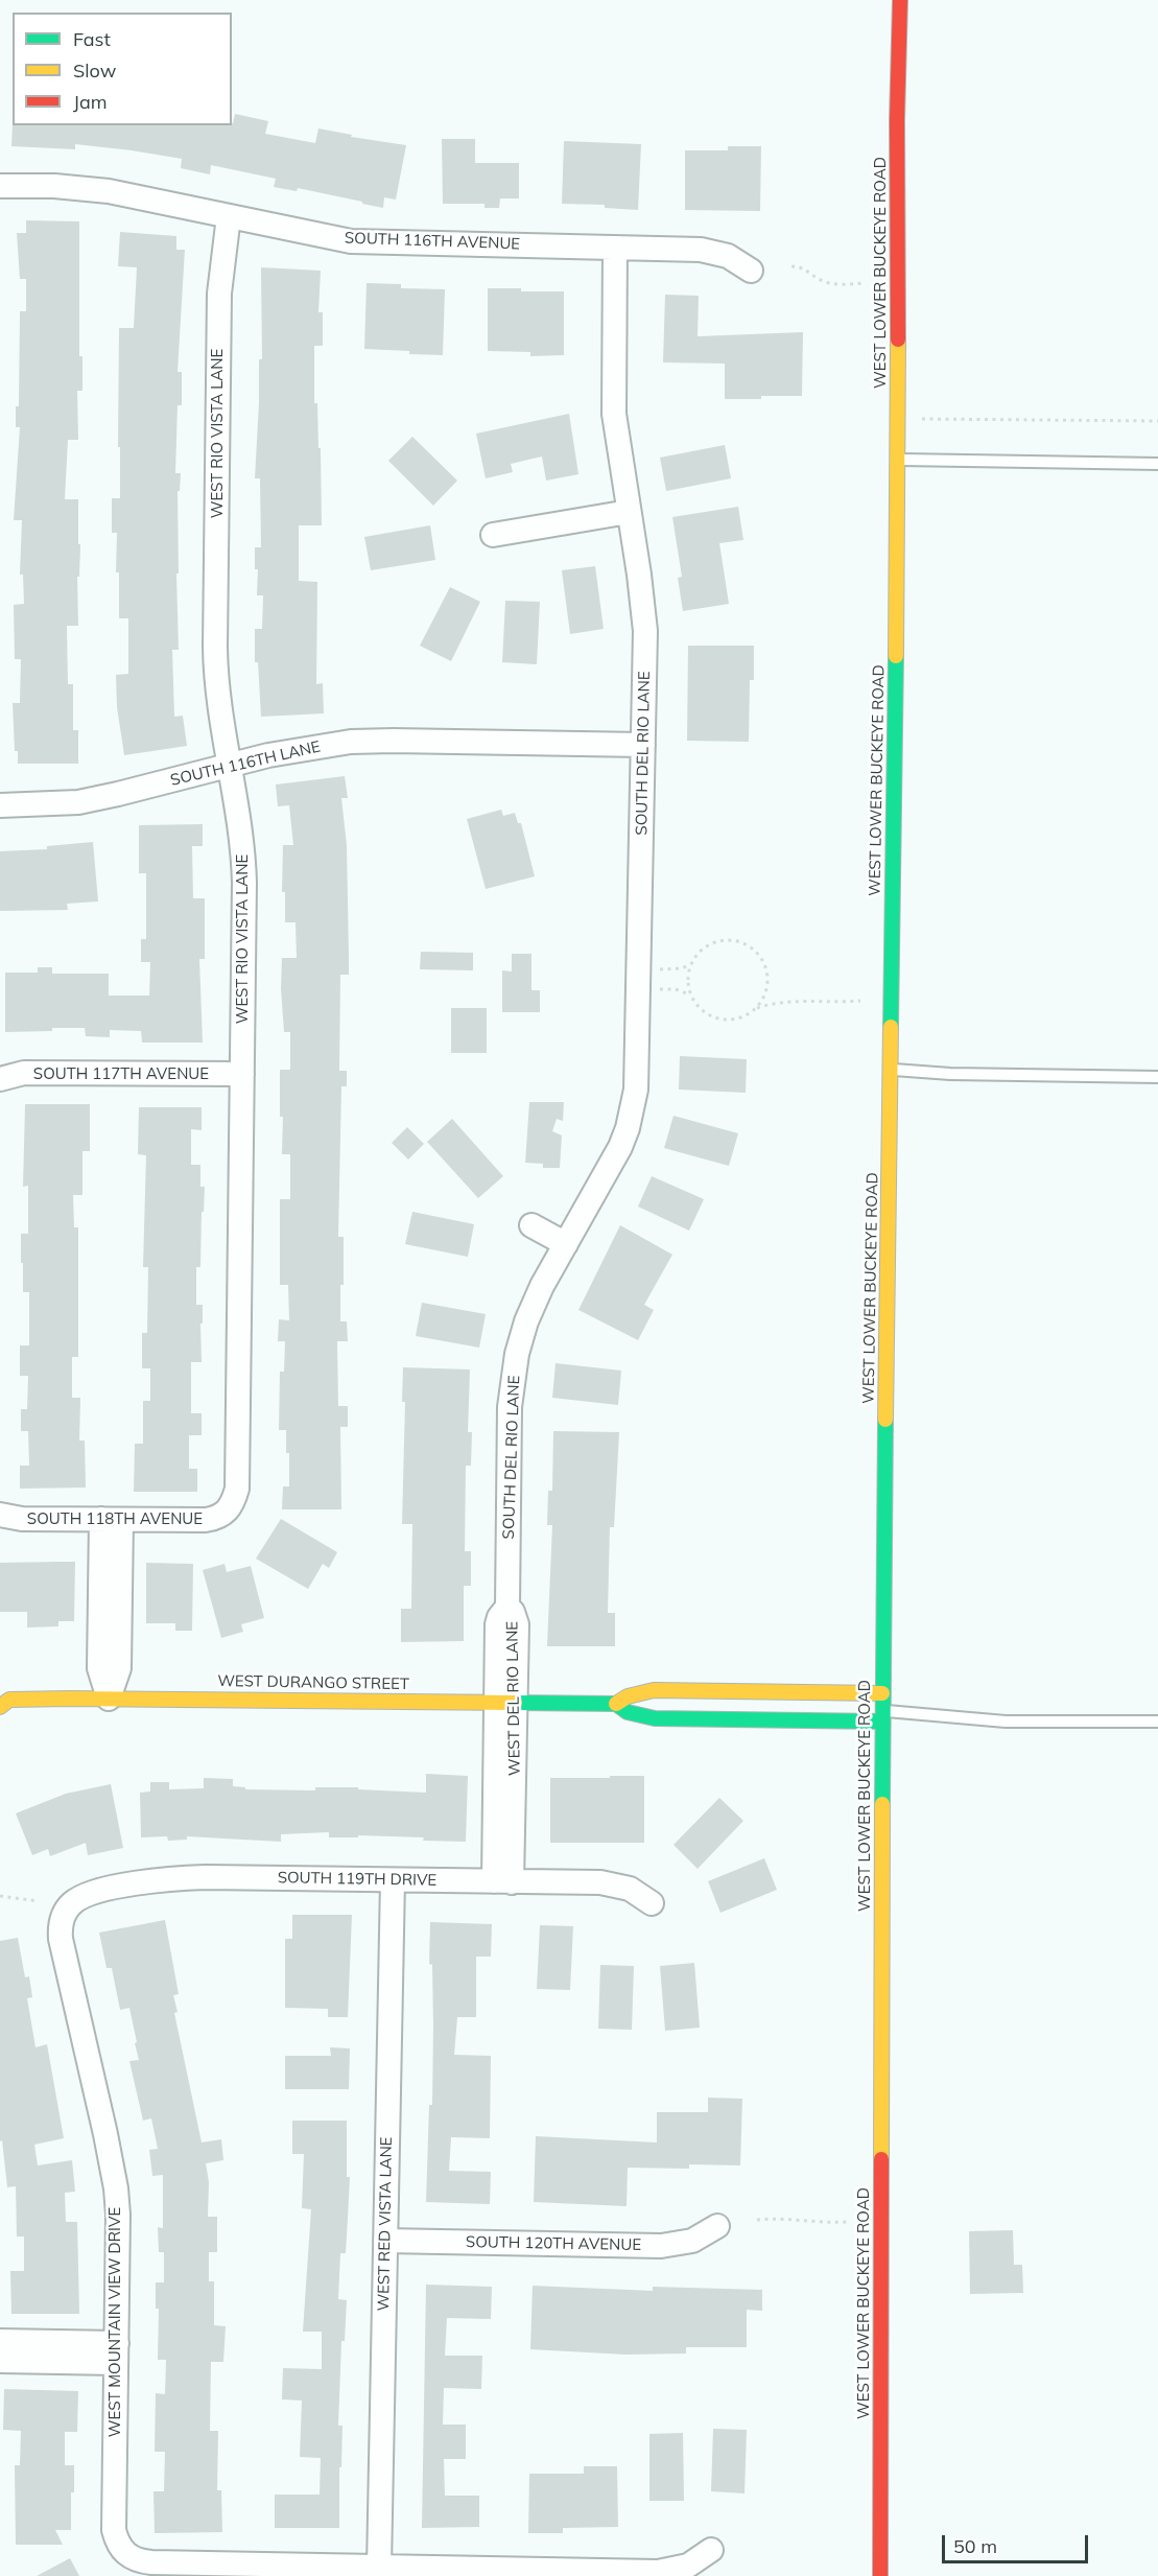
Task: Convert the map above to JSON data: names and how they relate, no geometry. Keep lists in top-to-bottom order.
{
  "streets": {
    "main road": ["WEST LOWER BUCKEYE ROAD", "WEST DURANGO STREET"],
    "street": [
      "SOUTH 116TH AVENUE",
      "WEST RIO VISTA LANE",
      "SOUTH DEL RIO LANE",
      "SOUTH 116TH LANE",
      "SOUTH 117TH AVENUE",
      "SOUTH 118TH AVENUE",
      "WEST DEL RIO LANE",
      "SOUTH 119TH DRIVE",
      "WEST RED VISTA LANE",
      "SOUTH 120TH AVENUE",
      "WEST MOUNTAIN VIEW DRIVE"
    ]
  },
  "crossings": [
    ["SOUTH 116TH AVENUE", "WEST RIO VISTA LANE"],
    ["SOUTH 116TH AVENUE", "SOUTH DEL RIO LANE"],
    ["WEST LOWER BUCKEYE ROAD", "WEST DURANGO STREET"],
    ["WEST RIO VISTA LANE", "SOUTH 116TH LANE"],
    ["WEST RIO VISTA LANE", "SOUTH 117TH AVENUE"],
    ["WEST RIO VISTA LANE", "SOUTH 118TH AVENUE"],
    ["SOUTH DEL RIO LANE", "SOUTH 116TH LANE"],
    ["SOUTH DEL RIO LANE", "WEST DEL RIO LANE"],
    ["WEST DURANGO STREET", "WEST DEL RIO LANE"],
    ["WEST DEL RIO LANE", "SOUTH 119TH DRIVE"],
    ["SOUTH 119TH DRIVE", "WEST RED VISTA LANE"],
    ["SOUTH 119TH DRIVE", "WEST MOUNTAIN VIEW DRIVE"],
    ["WEST RED VISTA LANE", "SOUTH 120TH AVENUE"],
    ["WEST RED VISTA LANE", "WEST MOUNTAIN VIEW DRIVE"]
  ],
  "legend": ["Fast", "Slow", "Jam"],
  "scale_bar": "50 m"
}
